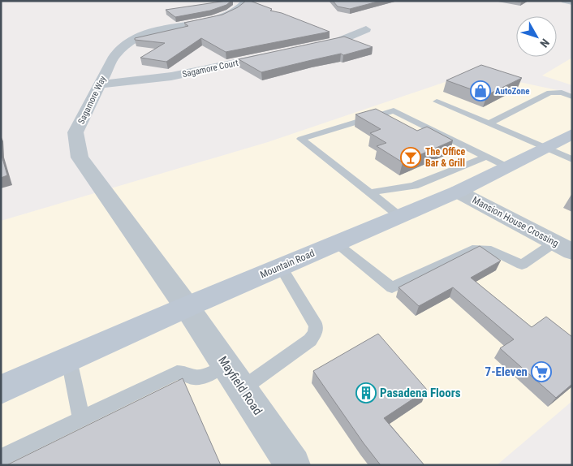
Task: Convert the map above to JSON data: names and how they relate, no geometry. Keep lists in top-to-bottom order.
{
  "streets": {
    "main road": ["Mountain Road"],
    "street": [
      "Sagamore Court",
      "Sagamore Way",
      "Mansion House Crossing",
      "Mayfield Road"
    ]
  },
  "crossings": [
    ["Sagamore Court", "Sagamore Way"],
    ["Sagamore Way", "Mountain Road"],
    ["Sagamore Way", "Mayfield Road"],
    ["Mansion House Crossing", "Mountain Road"],
    ["Mountain Road", "Mayfield Road"]
  ],
  "places": {
    "shop": ["AutoZone"],
    "bar": ["The Office Bar & Grill"],
    "supermarket": ["7-Eleven"],
    "building": ["Pasadena Floors"]
  },
  "north": "bottom right"
}
